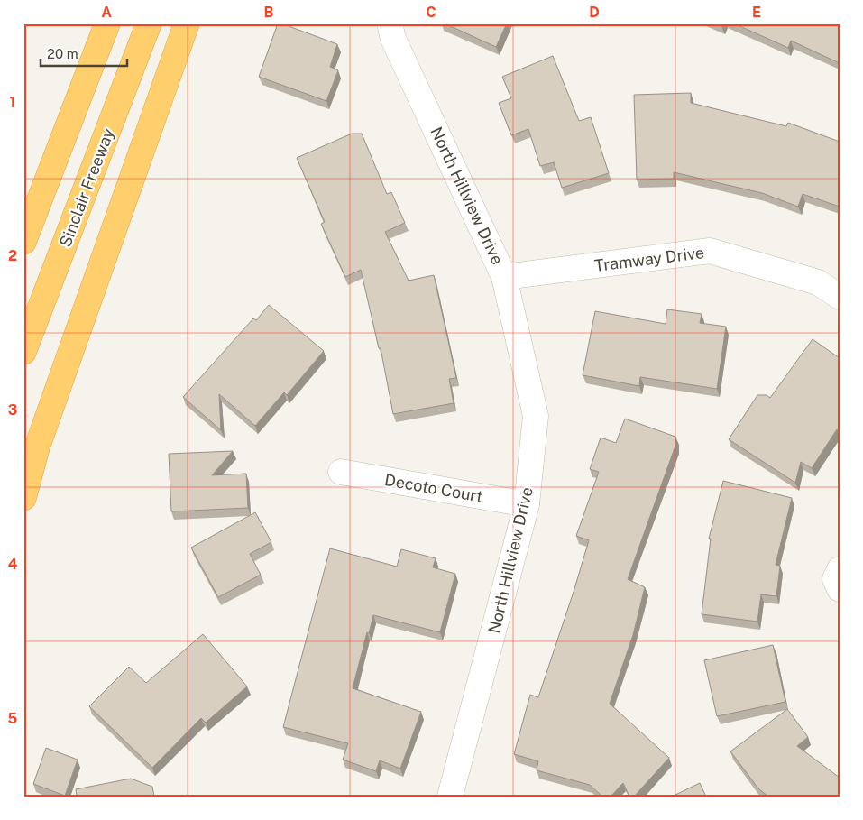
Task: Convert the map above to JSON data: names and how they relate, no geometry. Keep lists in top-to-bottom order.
{
  "streets": {
    "highway": ["Sinclair Freeway"],
    "street": ["North Hillview Drive", "Tramway Drive", "Decoto Court"]
  },
  "crossings": [
    ["North Hillview Drive", "Tramway Drive"],
    ["North Hillview Drive", "Decoto Court"]
  ],
  "scale_bar": "20 m",
  "grid": {
    "columns": [
      "A",
      "B",
      "C",
      "D",
      "E"
    ],
    "rows": [
      "1",
      "2",
      "3",
      "4",
      "5"
    ]
  }
}
